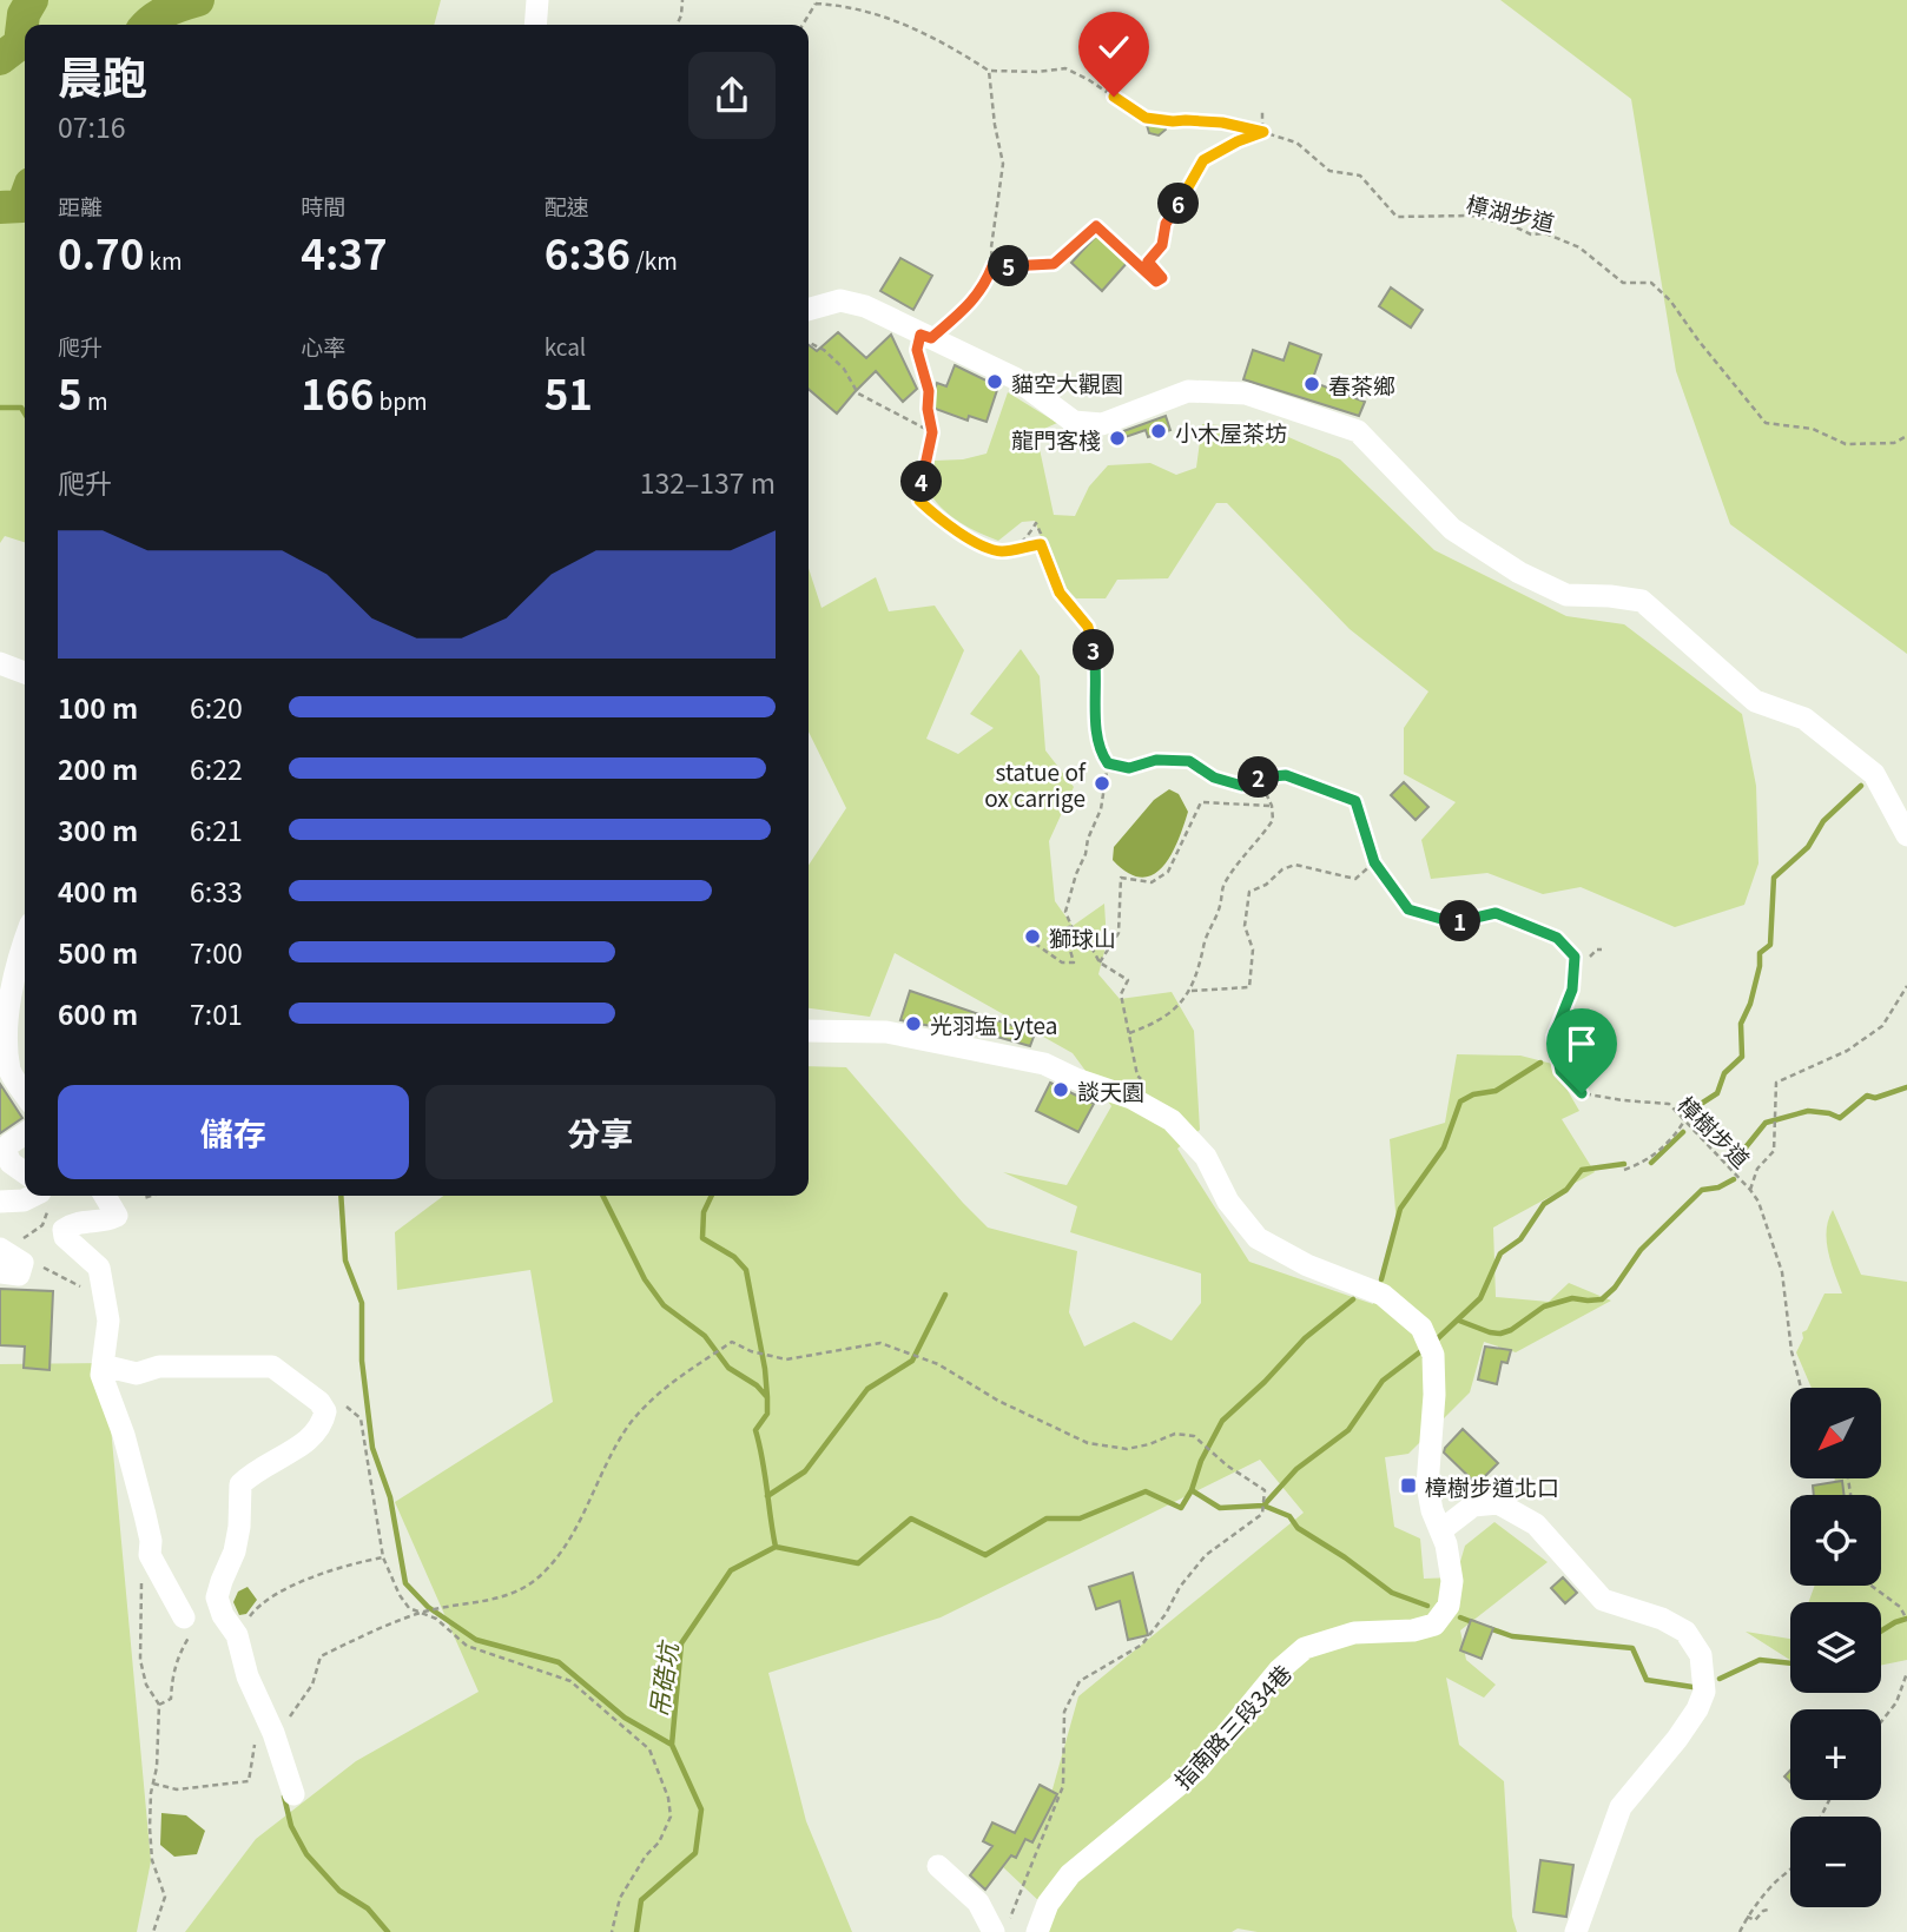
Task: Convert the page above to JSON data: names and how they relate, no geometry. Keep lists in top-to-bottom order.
{
  "streets": {
    "street": ["指南路三段34巷"],
    "path": ["樟湖步道", "樟樹步道"]
  },
  "water": ["吊硞坑"],
  "places": {
    "other": [
      "貓空大觀園",
      "春茶鄉",
      "小木屋茶坊",
      "龍門客棧",
      "statue of ox carrige",
      "獅球山",
      "光羽塩 Lytea",
      "談天園"
    ],
    "transit": ["樟樹步道北口"]
  },
  "north": "bottom left",
  "page": {
    "heading": ["晨跑", "07:16"],
    "stats": [
      ["距離", "0.70 km"],
      ["時間", "4:37"],
      ["配速", "6:36 /km"],
      ["爬升", "5 m"],
      ["心率", "166 bpm"],
      ["kcal", "51"]
    ],
    "pins": [
      "6",
      "5",
      "4",
      "3",
      "2",
      "1"
    ],
    "chart": ["爬升", "132–137 m"],
    "list": [
      {
        "name": "100 m",
        "note": "6:20"
      },
      {
        "name": "200 m",
        "note": "6:22"
      },
      {
        "name": "300 m",
        "note": "6:21"
      },
      {
        "name": "400 m",
        "note": "6:33"
      },
      {
        "name": "500 m",
        "note": "7:00"
      },
      {
        "name": "600 m",
        "note": "7:01"
      }
    ],
    "buttons": ["儲存", "分享"],
    "map_buttons": ["+", "−"]
  }
}
